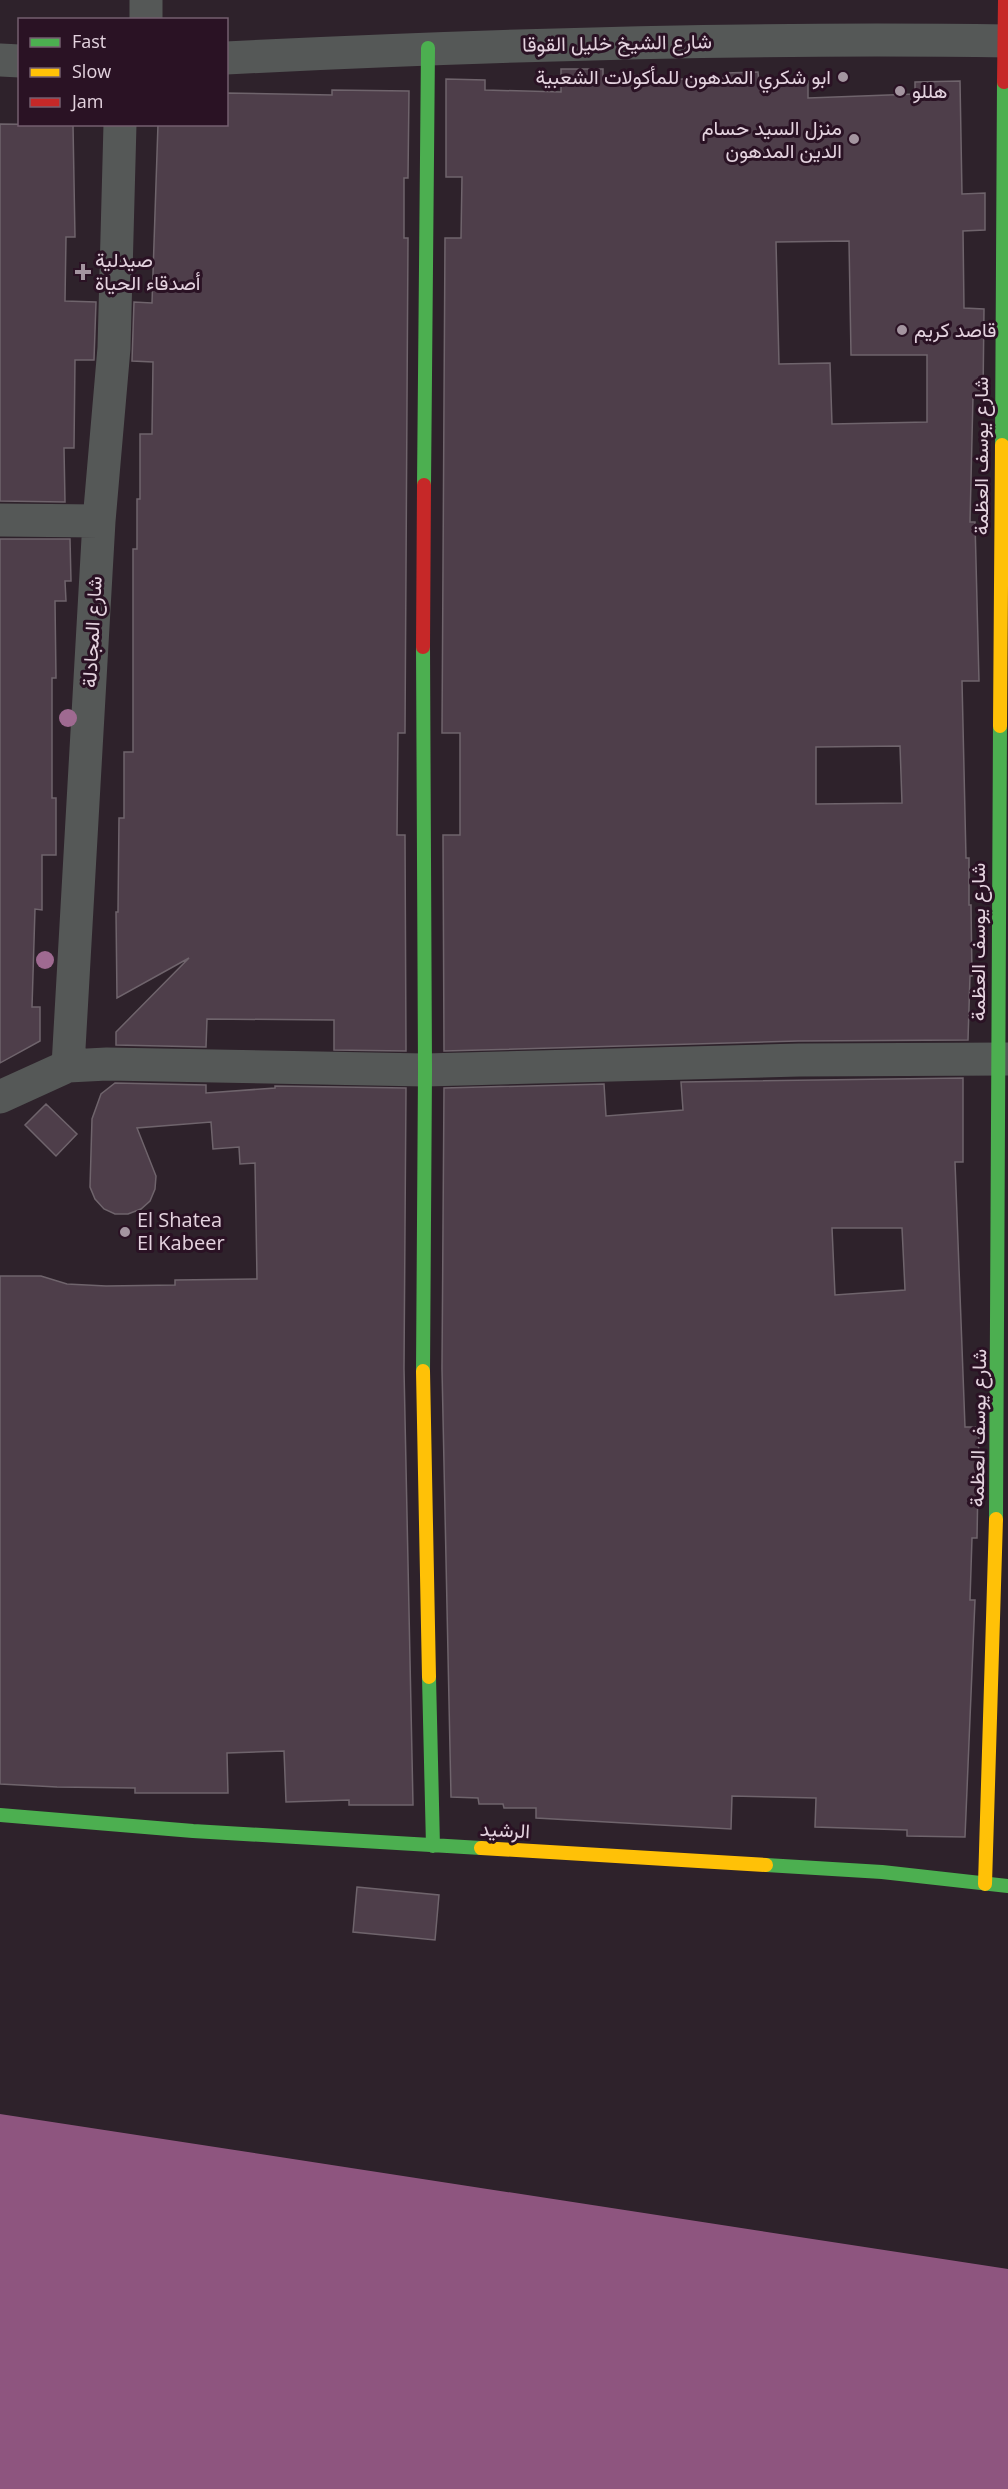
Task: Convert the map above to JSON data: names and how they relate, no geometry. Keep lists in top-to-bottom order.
{
  "streets": {
    "street": [
      "شارع الشيخ خليل القوقا",
      "شارع يوسف العظمة",
      "شارع المجادلة",
      "الرشيد"
    ]
  },
  "crossings": [
    ["شارع الشيخ خليل القوقا", "شارع يوسف العظمة"],
    ["شارع يوسف العظمة", "الرشيد"]
  ],
  "places": {
    "other": [
      "ابو شكري المدهون للمأكولات الشعبية",
      "هللو",
      "منزل السيد حسام الدين المدهون",
      "قاصد كريم",
      "El Shatea El Kabeer"
    ],
    "health": ["صيدلية أصدقاء الحياة"]
  },
  "legend": ["Fast", "Slow", "Jam"]
}
